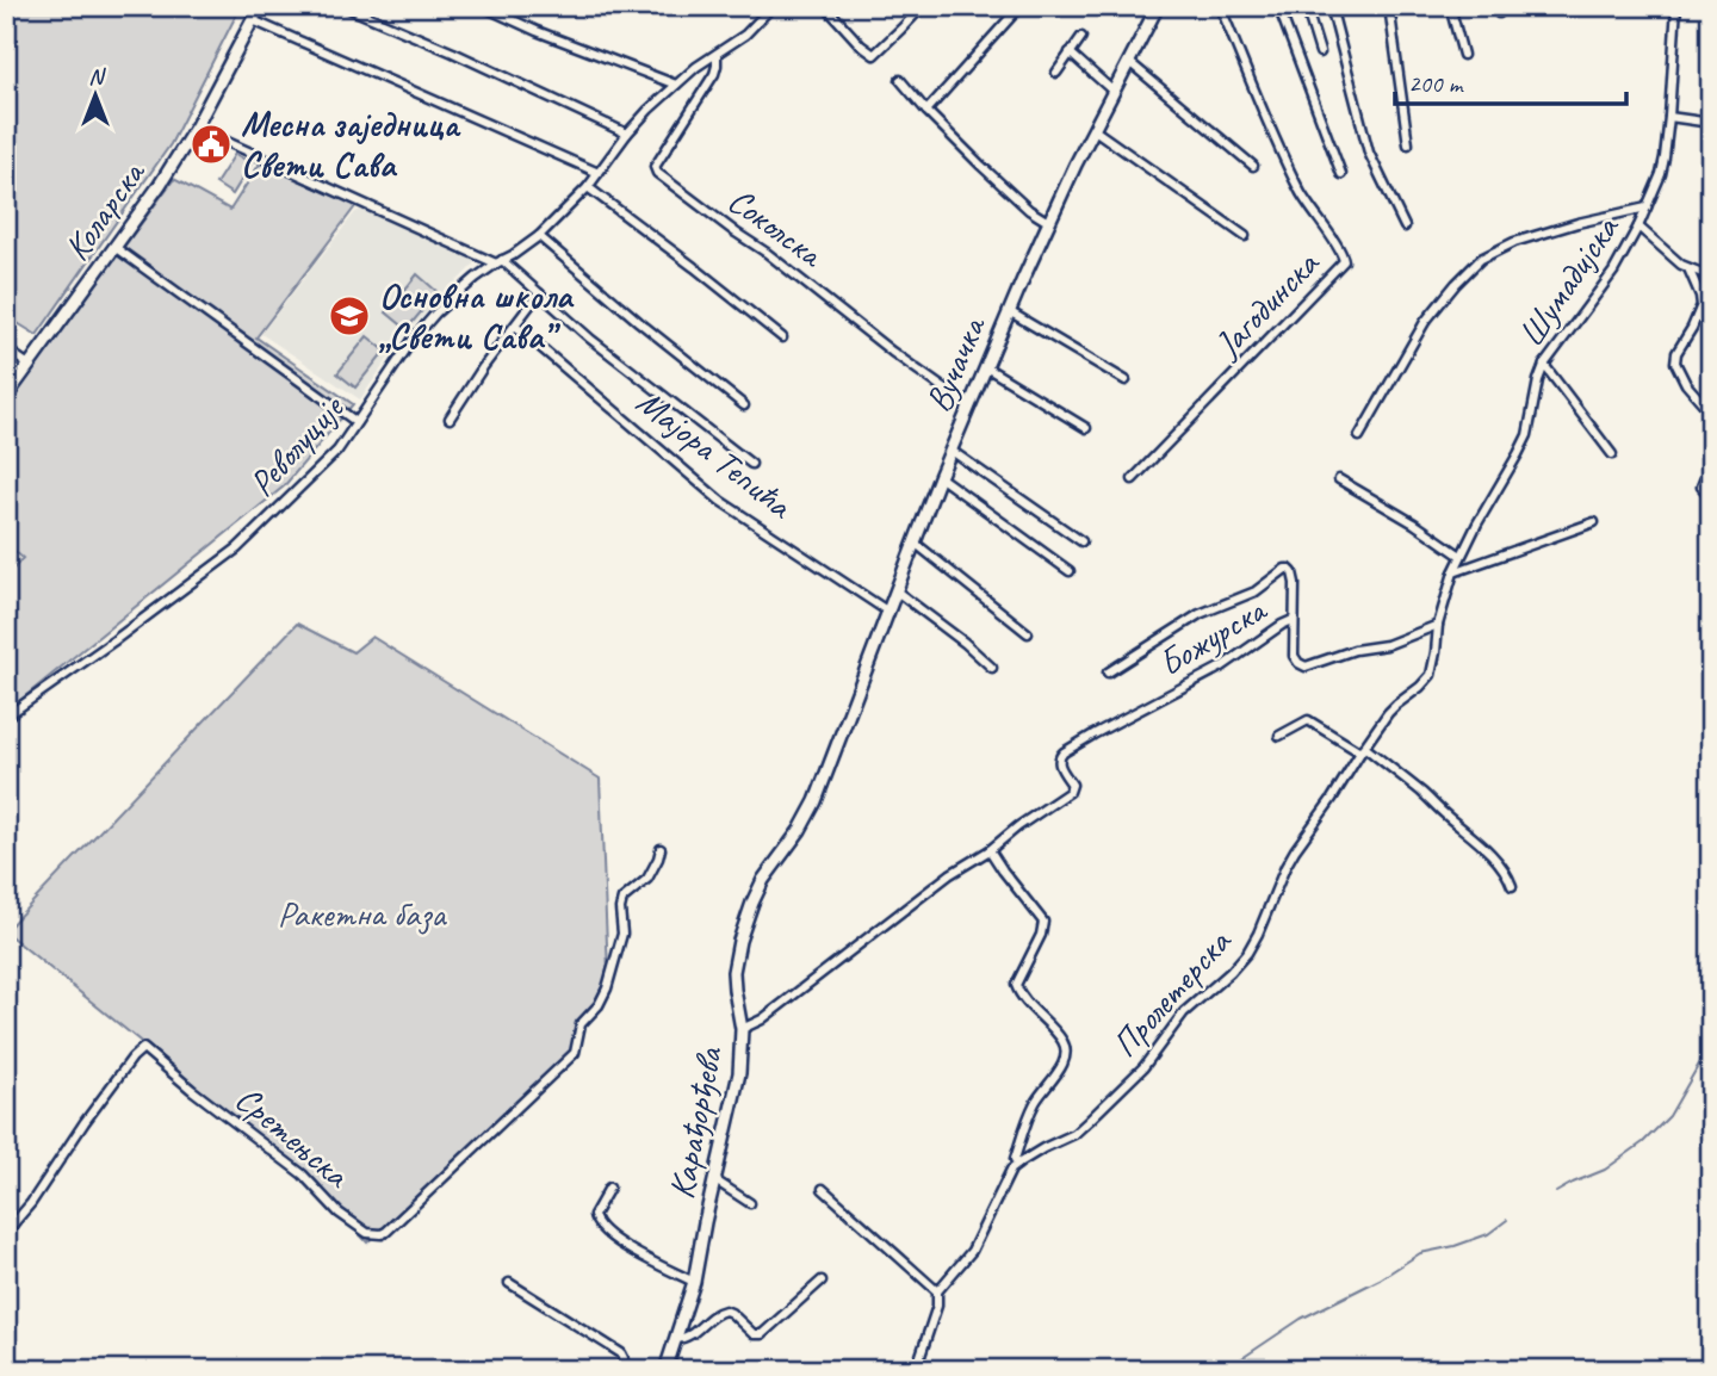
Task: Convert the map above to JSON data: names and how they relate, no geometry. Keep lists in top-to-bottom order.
{
  "streets": {
    "street": [
      "Коларска",
      "Соколска",
      "Шумадијска",
      "Јагодинска",
      "Вучачка",
      "Револуције",
      "Мајора Тепића",
      "Божурска",
      "Пролетерска",
      "Карађорђева",
      "Сретењска"
    ]
  },
  "crossings": [
    ["Соколска", "Вучачка"],
    ["Соколска", "Револуције"],
    ["Шумадијска", "Пролетерска"],
    ["Вучачка", "Мајора Тепића"],
    ["Вучачка", "Карађорђева"]
  ],
  "parks": ["Ракетна база"],
  "places": {
    "public building": ["Месна заједница Свети Сава"],
    "school or university": ["Основна школа „Свети Сава”"]
  },
  "scale_bar": "200 m",
  "north": "top"
}
